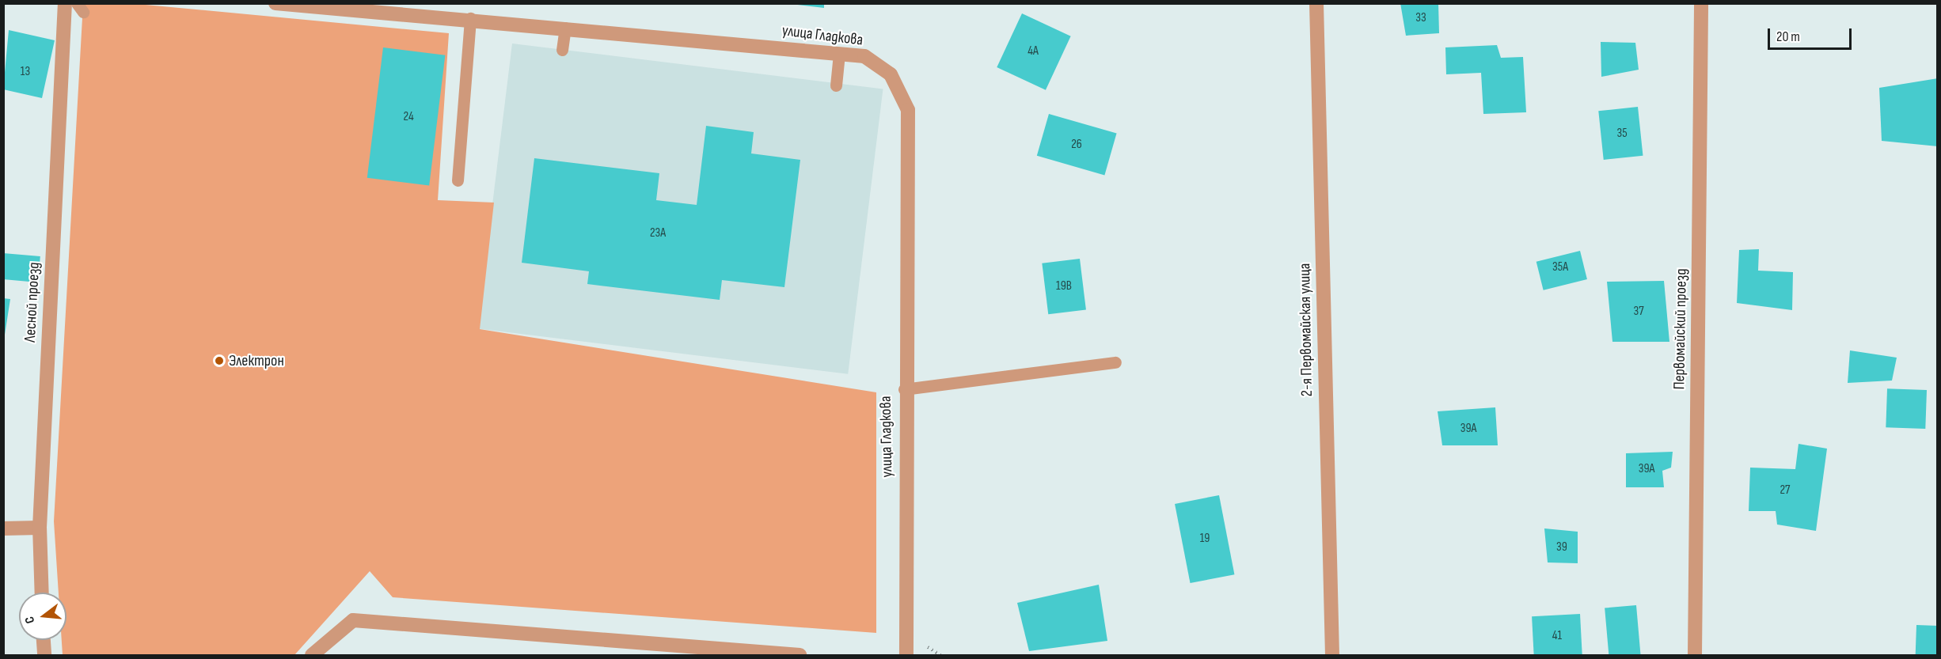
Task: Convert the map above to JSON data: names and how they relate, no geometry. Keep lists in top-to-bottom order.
{
  "streets": {
    "street": [
      "улица Гладкова",
      "Лесной проезд",
      "Первомайский проезд",
      "2-я Первомайская улица"
    ]
  },
  "places": ["Электрон"],
  "house_numbers": [
    "33",
    "4А",
    "13",
    "24",
    "35",
    "26",
    "23А",
    "35А",
    "19В",
    "37",
    "39А",
    "39А",
    "27",
    "19",
    "39",
    "41"
  ],
  "scale_bar": "20 m",
  "north": "left"
}
